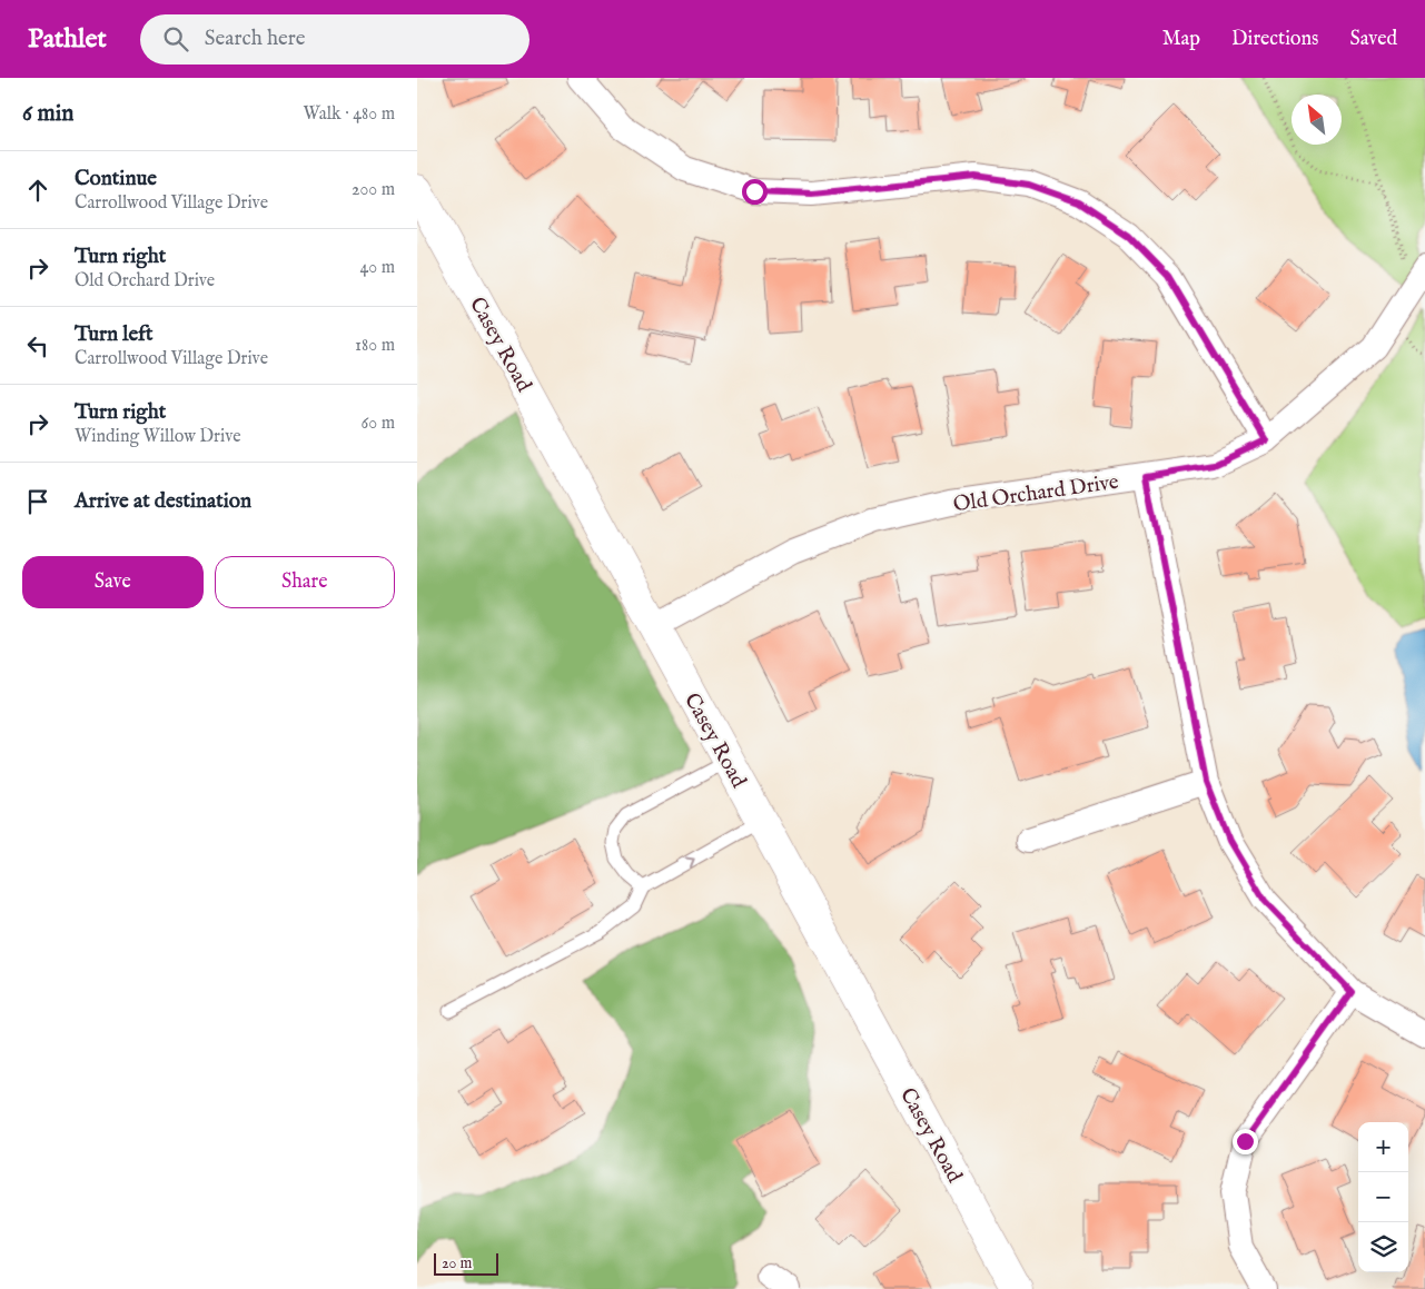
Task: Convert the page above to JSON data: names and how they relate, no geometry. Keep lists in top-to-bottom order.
{
  "streets": {
    "street": ["Casey Road", "Old Orchard Drive"]
  },
  "crossings": [
    ["Casey Road", "Old Orchard Drive"]
  ],
  "scale_bar": "20 m",
  "north": "top left",
  "page": {
    "header": "Pathlet",
    "search": "Search here",
    "nav": ["Map", "Directions", "Saved"],
    "heading": ["6 min", "Walk · 480 m"],
    "list": [
      ["Continue", "Carrollwood Village Drive", "200 m"],
      ["Turn right", "Old Orchard Drive", "40 m"],
      ["Turn left", "Carrollwood Village Drive", "180 m"],
      ["Turn right", "Winding Willow Drive", "60 m"],
      "Arrive at destination"
    ],
    "buttons": ["Save", "Share"],
    "map_buttons": ["+", "−"],
    "scale": "20 m"
  }
}
